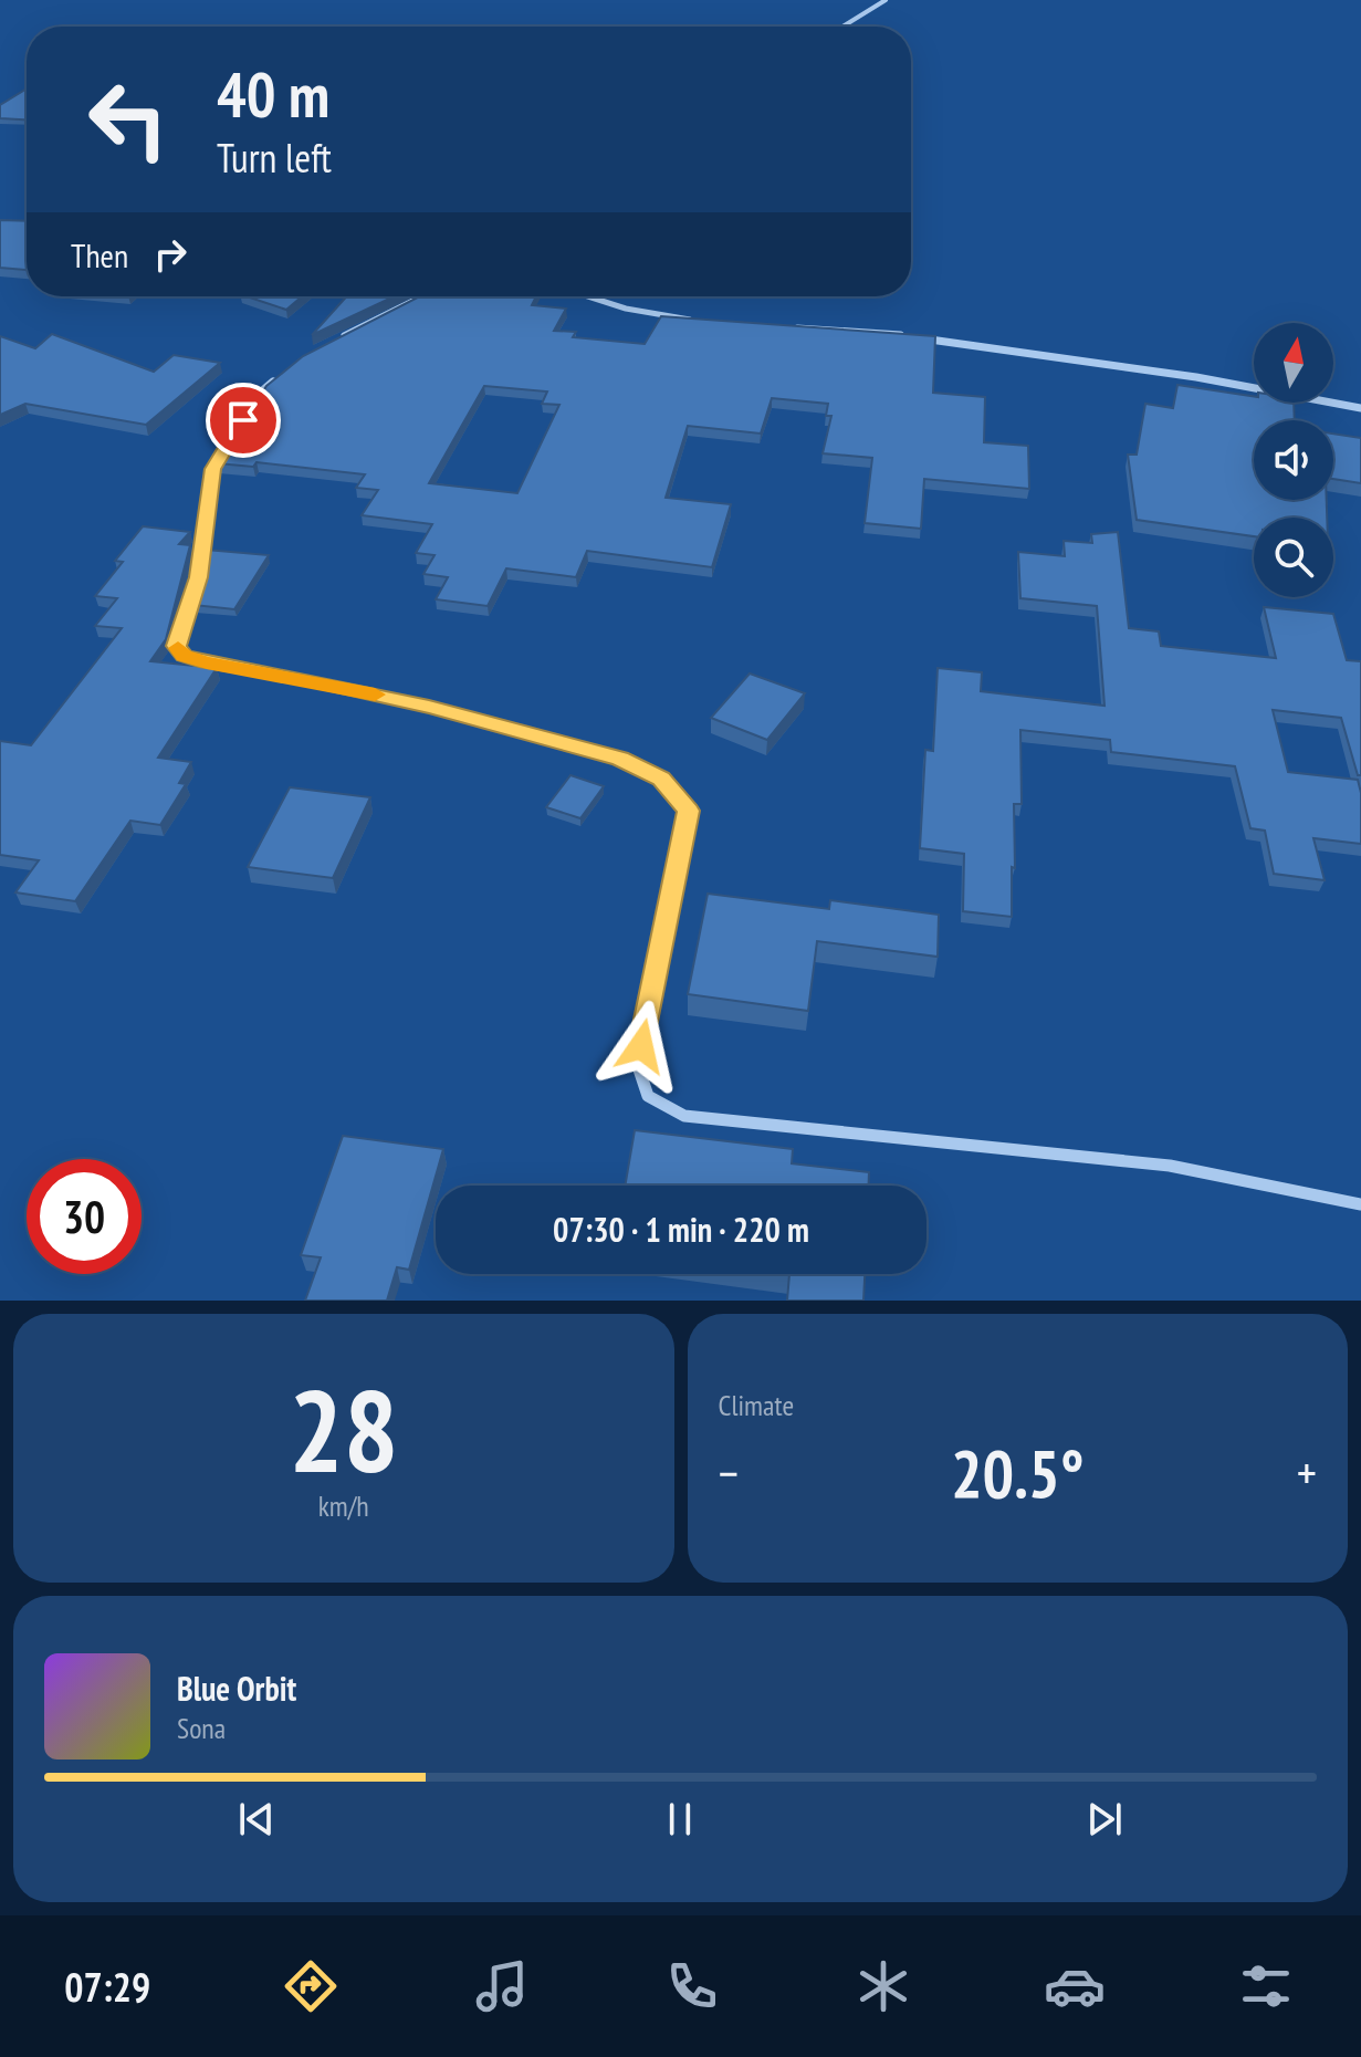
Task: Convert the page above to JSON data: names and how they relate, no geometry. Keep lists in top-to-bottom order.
{
  "north": "top",
  "page": {
    "turn": ["40 m", "Turn left"],
    "then": "Then",
    "limit": "30",
    "trip": "07:30 · 1 min · 220 m",
    "tile": [
      ["28", "km/h"],
      "Climate"
    ],
    "heat": ["−", "20.5°", "+"],
    "song": ["Blue Orbit", "Sona"],
    "tabs": "07:29"
  }
}
